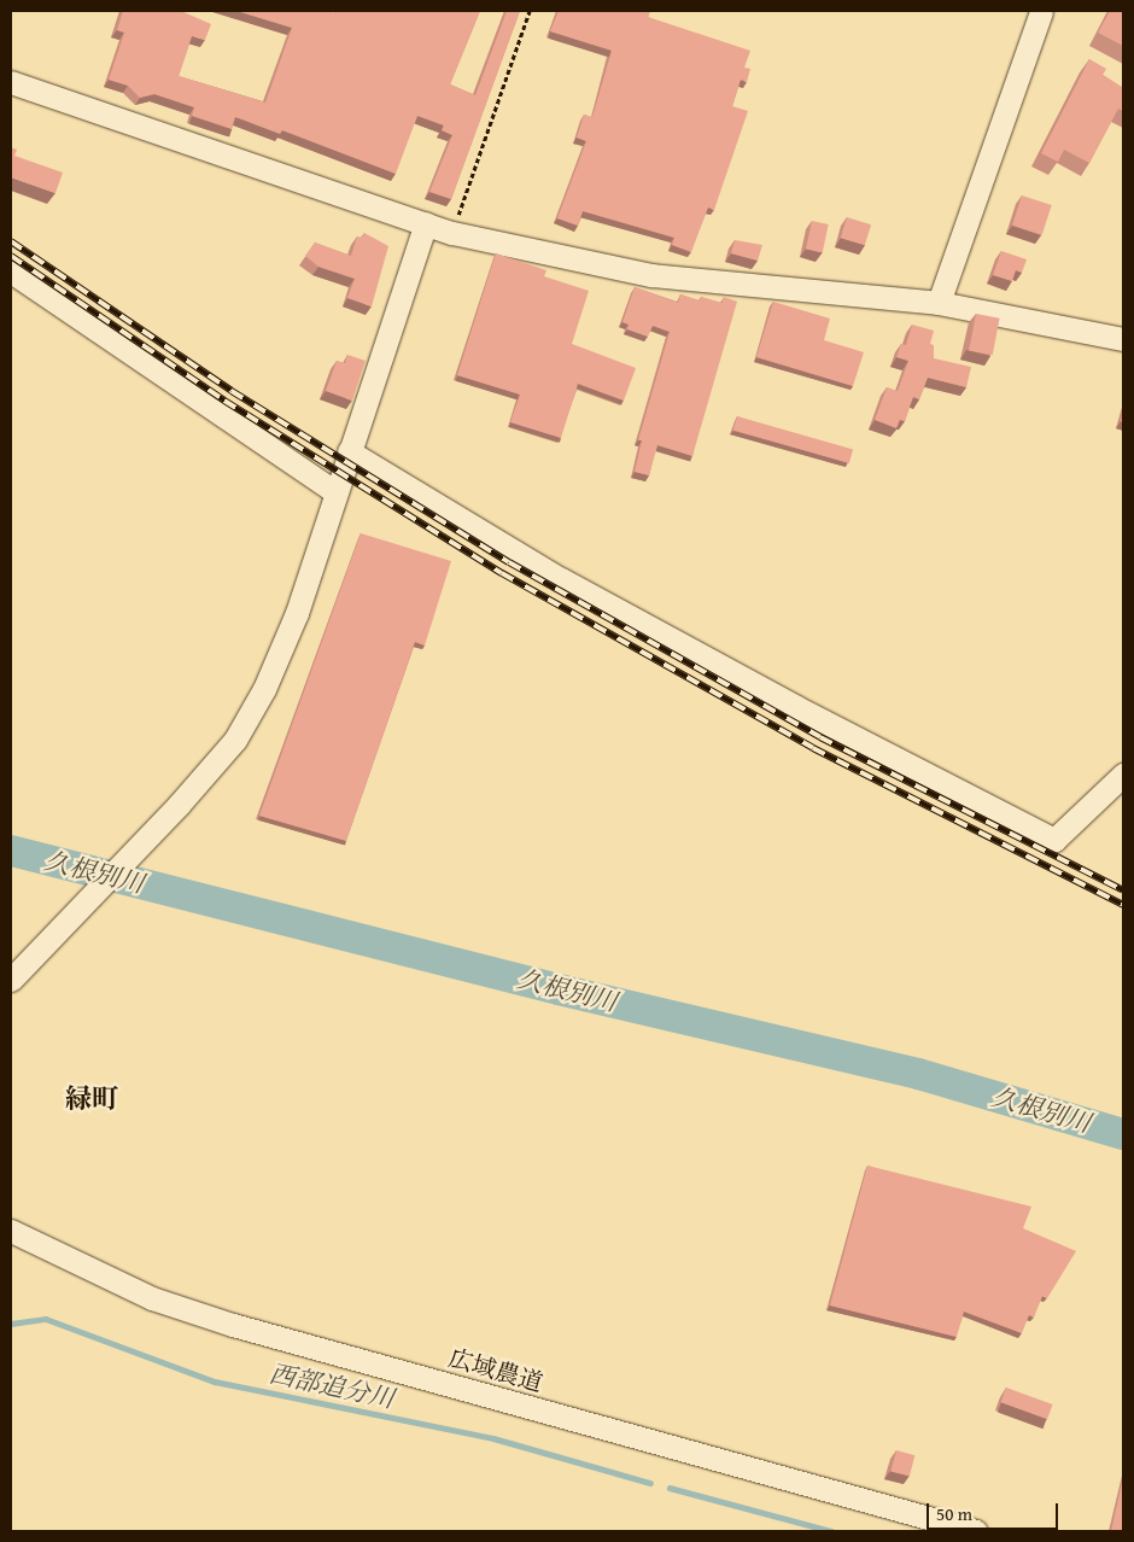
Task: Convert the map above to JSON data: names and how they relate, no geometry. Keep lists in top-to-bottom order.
{
  "streets": {
    "street": ["広域農道"]
  },
  "districts": ["緑町"],
  "water": ["久根別川", "西部追分川"],
  "scale_bar": "50 m"
}
